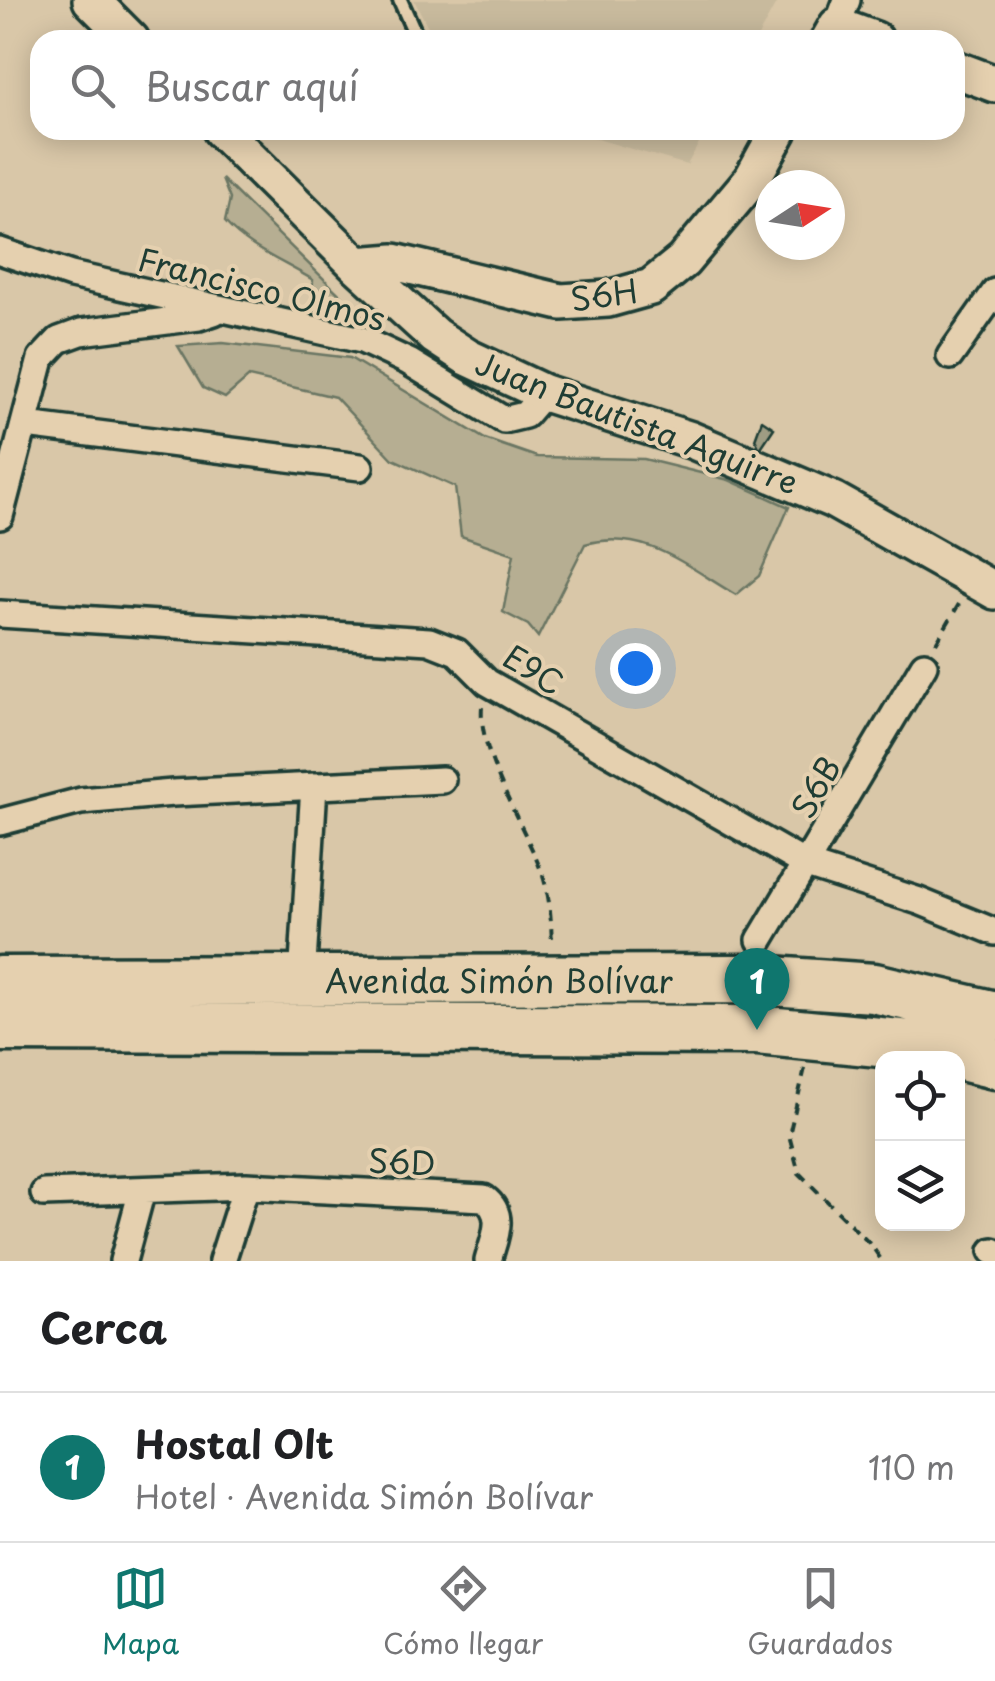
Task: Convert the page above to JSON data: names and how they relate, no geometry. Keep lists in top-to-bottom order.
{
  "streets": {
    "highway": ["Avenida Simón Bolívar"],
    "main road": ["S6H", "Juan Bautista Aguirre"],
    "street": [
      "Francisco Olmos",
      "E9C",
      "S6B",
      "S6D"
    ]
  },
  "crossings": [
    ["Francisco Olmos", "Juan Bautista Aguirre"],
    ["S6H", "Juan Bautista Aguirre"],
    ["E9C", "S6B"]
  ],
  "north": "right",
  "page": {
    "search": "Buscar aquí",
    "pins": "1",
    "heading": "Cerca",
    "list": [
      {
        "mark": "1",
        "name": "Hostal Olt",
        "note": "Hotel · Avenida Simón Bolívar",
        "value": "110 m"
      }
    ],
    "nav": ["Mapa", "Cómo llegar", "Guardados"]
  }
}
